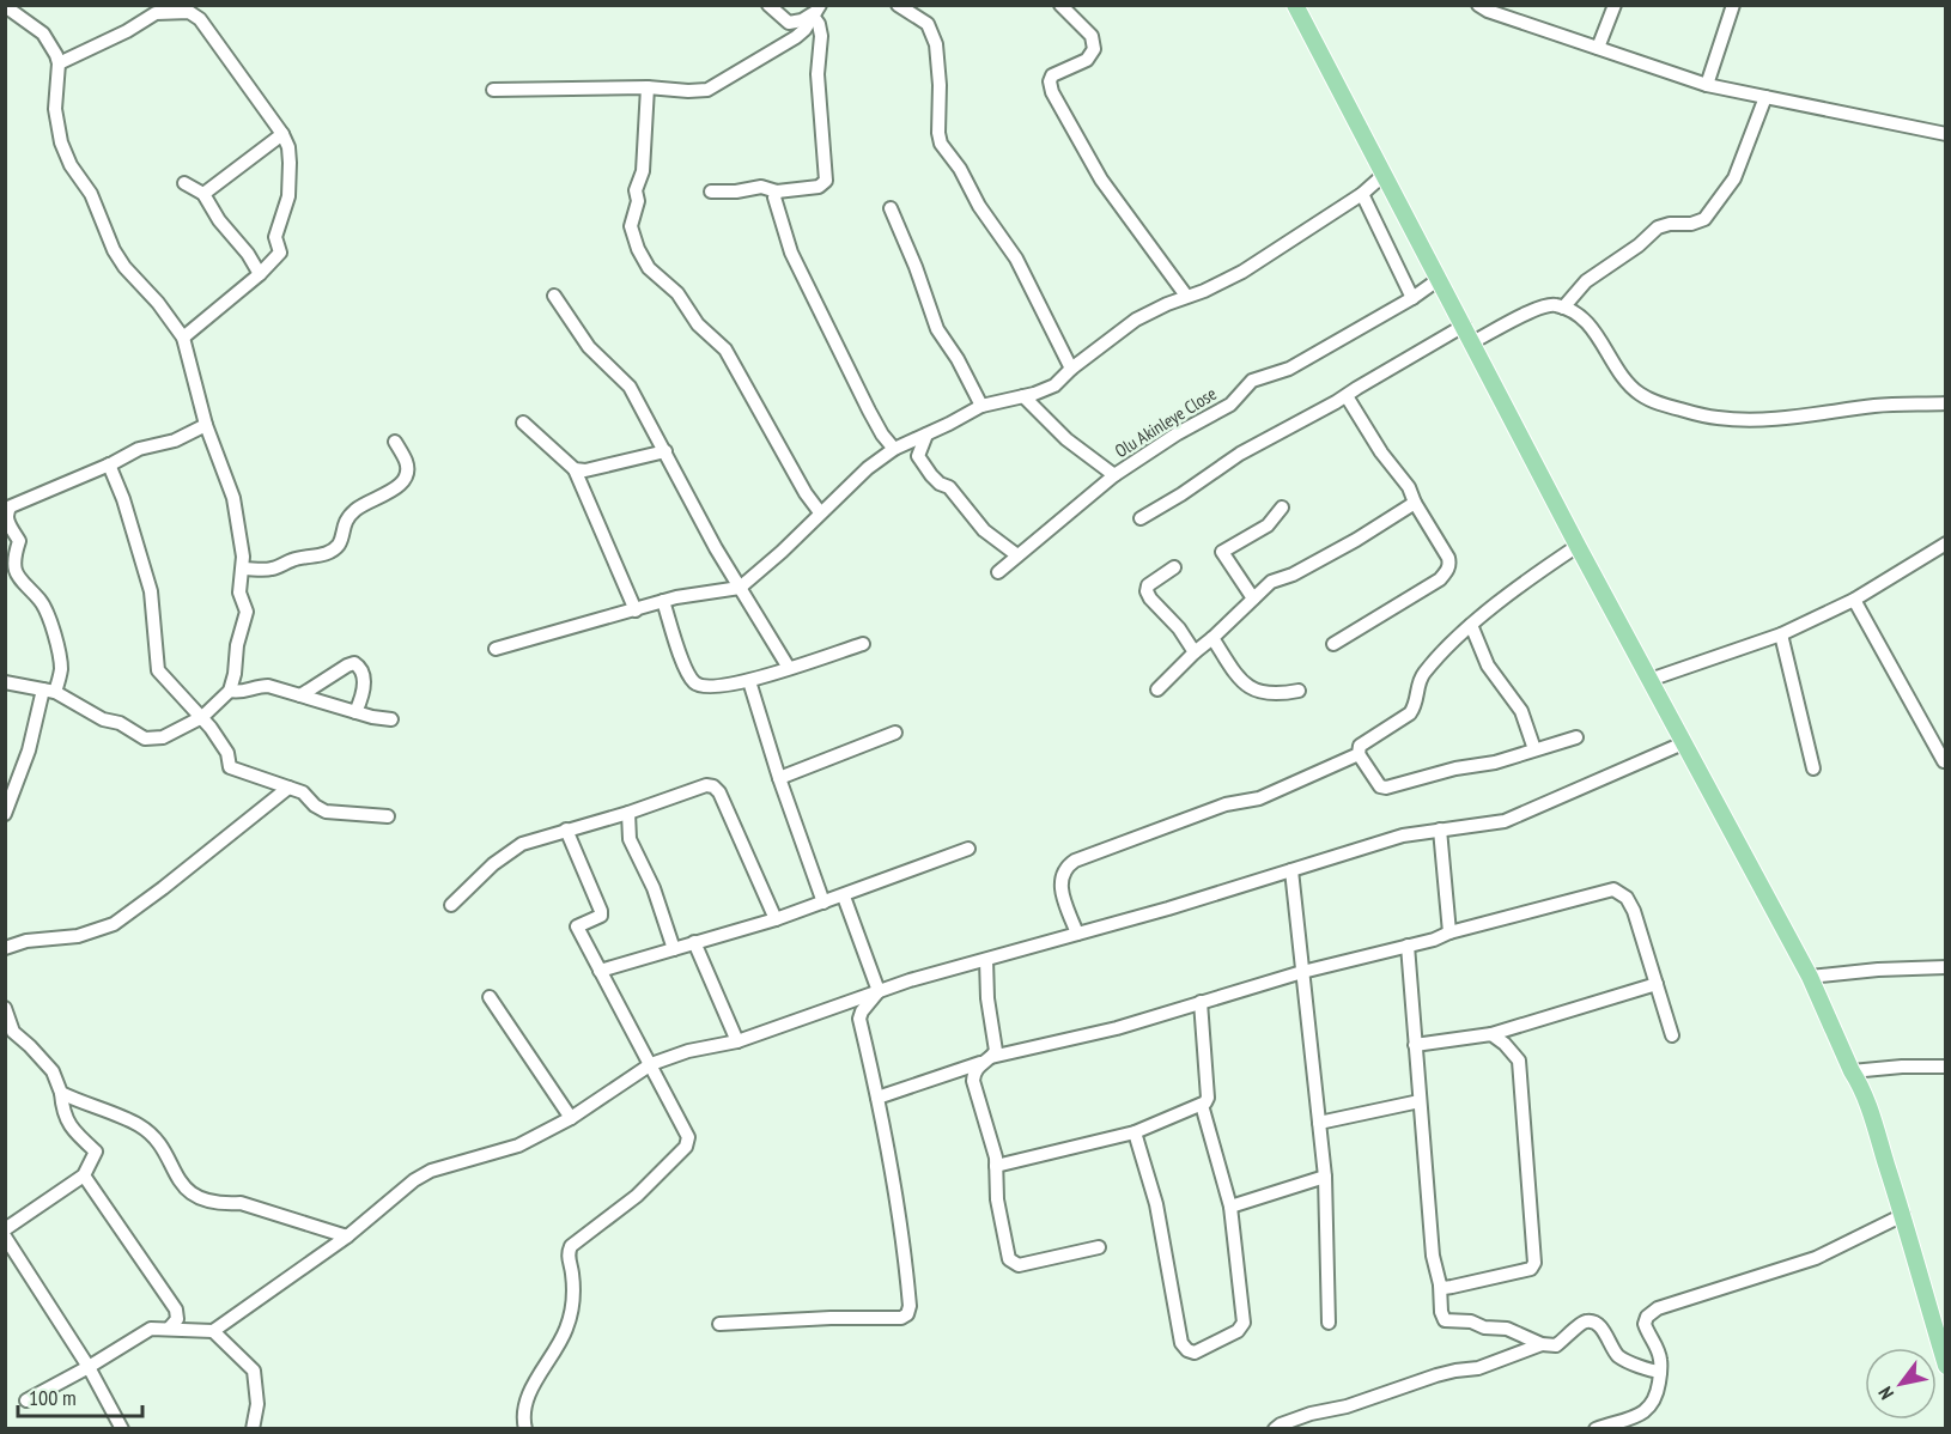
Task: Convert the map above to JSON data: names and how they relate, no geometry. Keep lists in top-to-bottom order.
{
  "streets": {
    "street": ["Olu Akinleye Close"]
  },
  "scale_bar": "100 m",
  "north": "bottom left"
}
